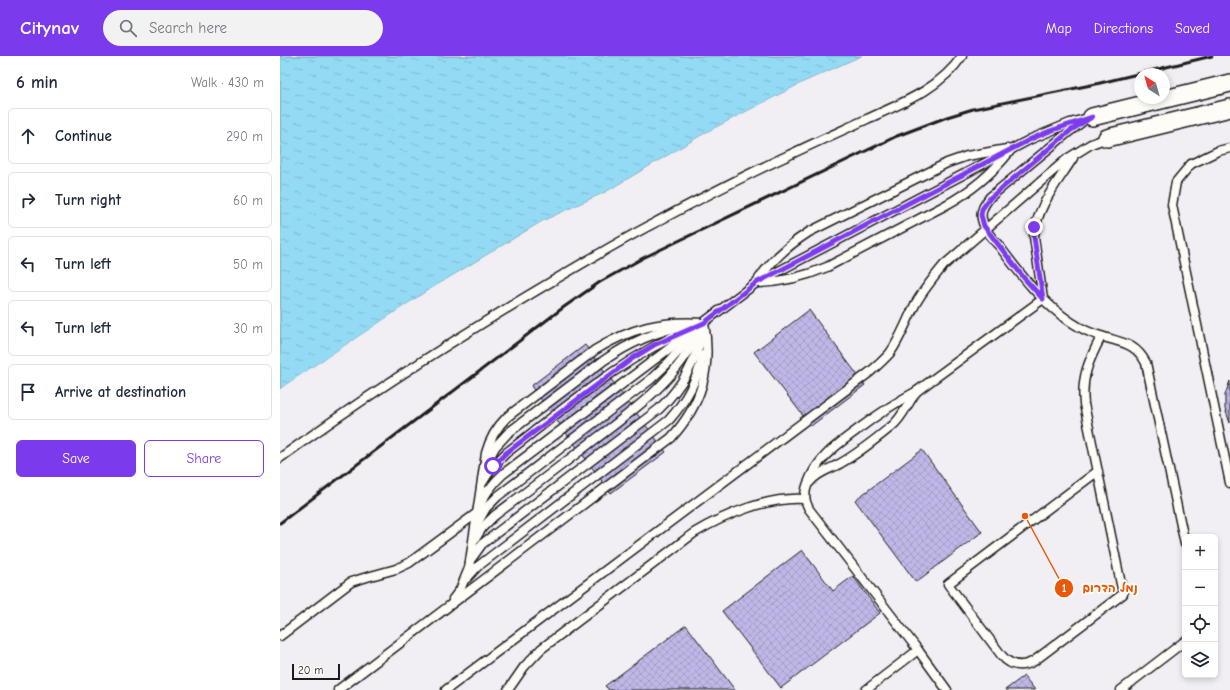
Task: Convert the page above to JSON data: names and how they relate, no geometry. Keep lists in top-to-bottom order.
{
  "places": ["נמל הדרום"],
  "scale_bar": "20 m",
  "north": "top left",
  "page": {
    "header": "Citynav",
    "search": "Search here",
    "nav": ["Map", "Directions", "Saved"],
    "heading": ["6 min", "Walk · 430 m"],
    "list": [
      ["Continue", "290 m"],
      ["Turn right", "60 m"],
      ["Turn left", "50 m"],
      ["Turn left", "30 m"],
      "Arrive at destination"
    ],
    "buttons": ["Save", "Share"],
    "map_buttons": ["+", "−"],
    "scale": "20 m"
  }
}
